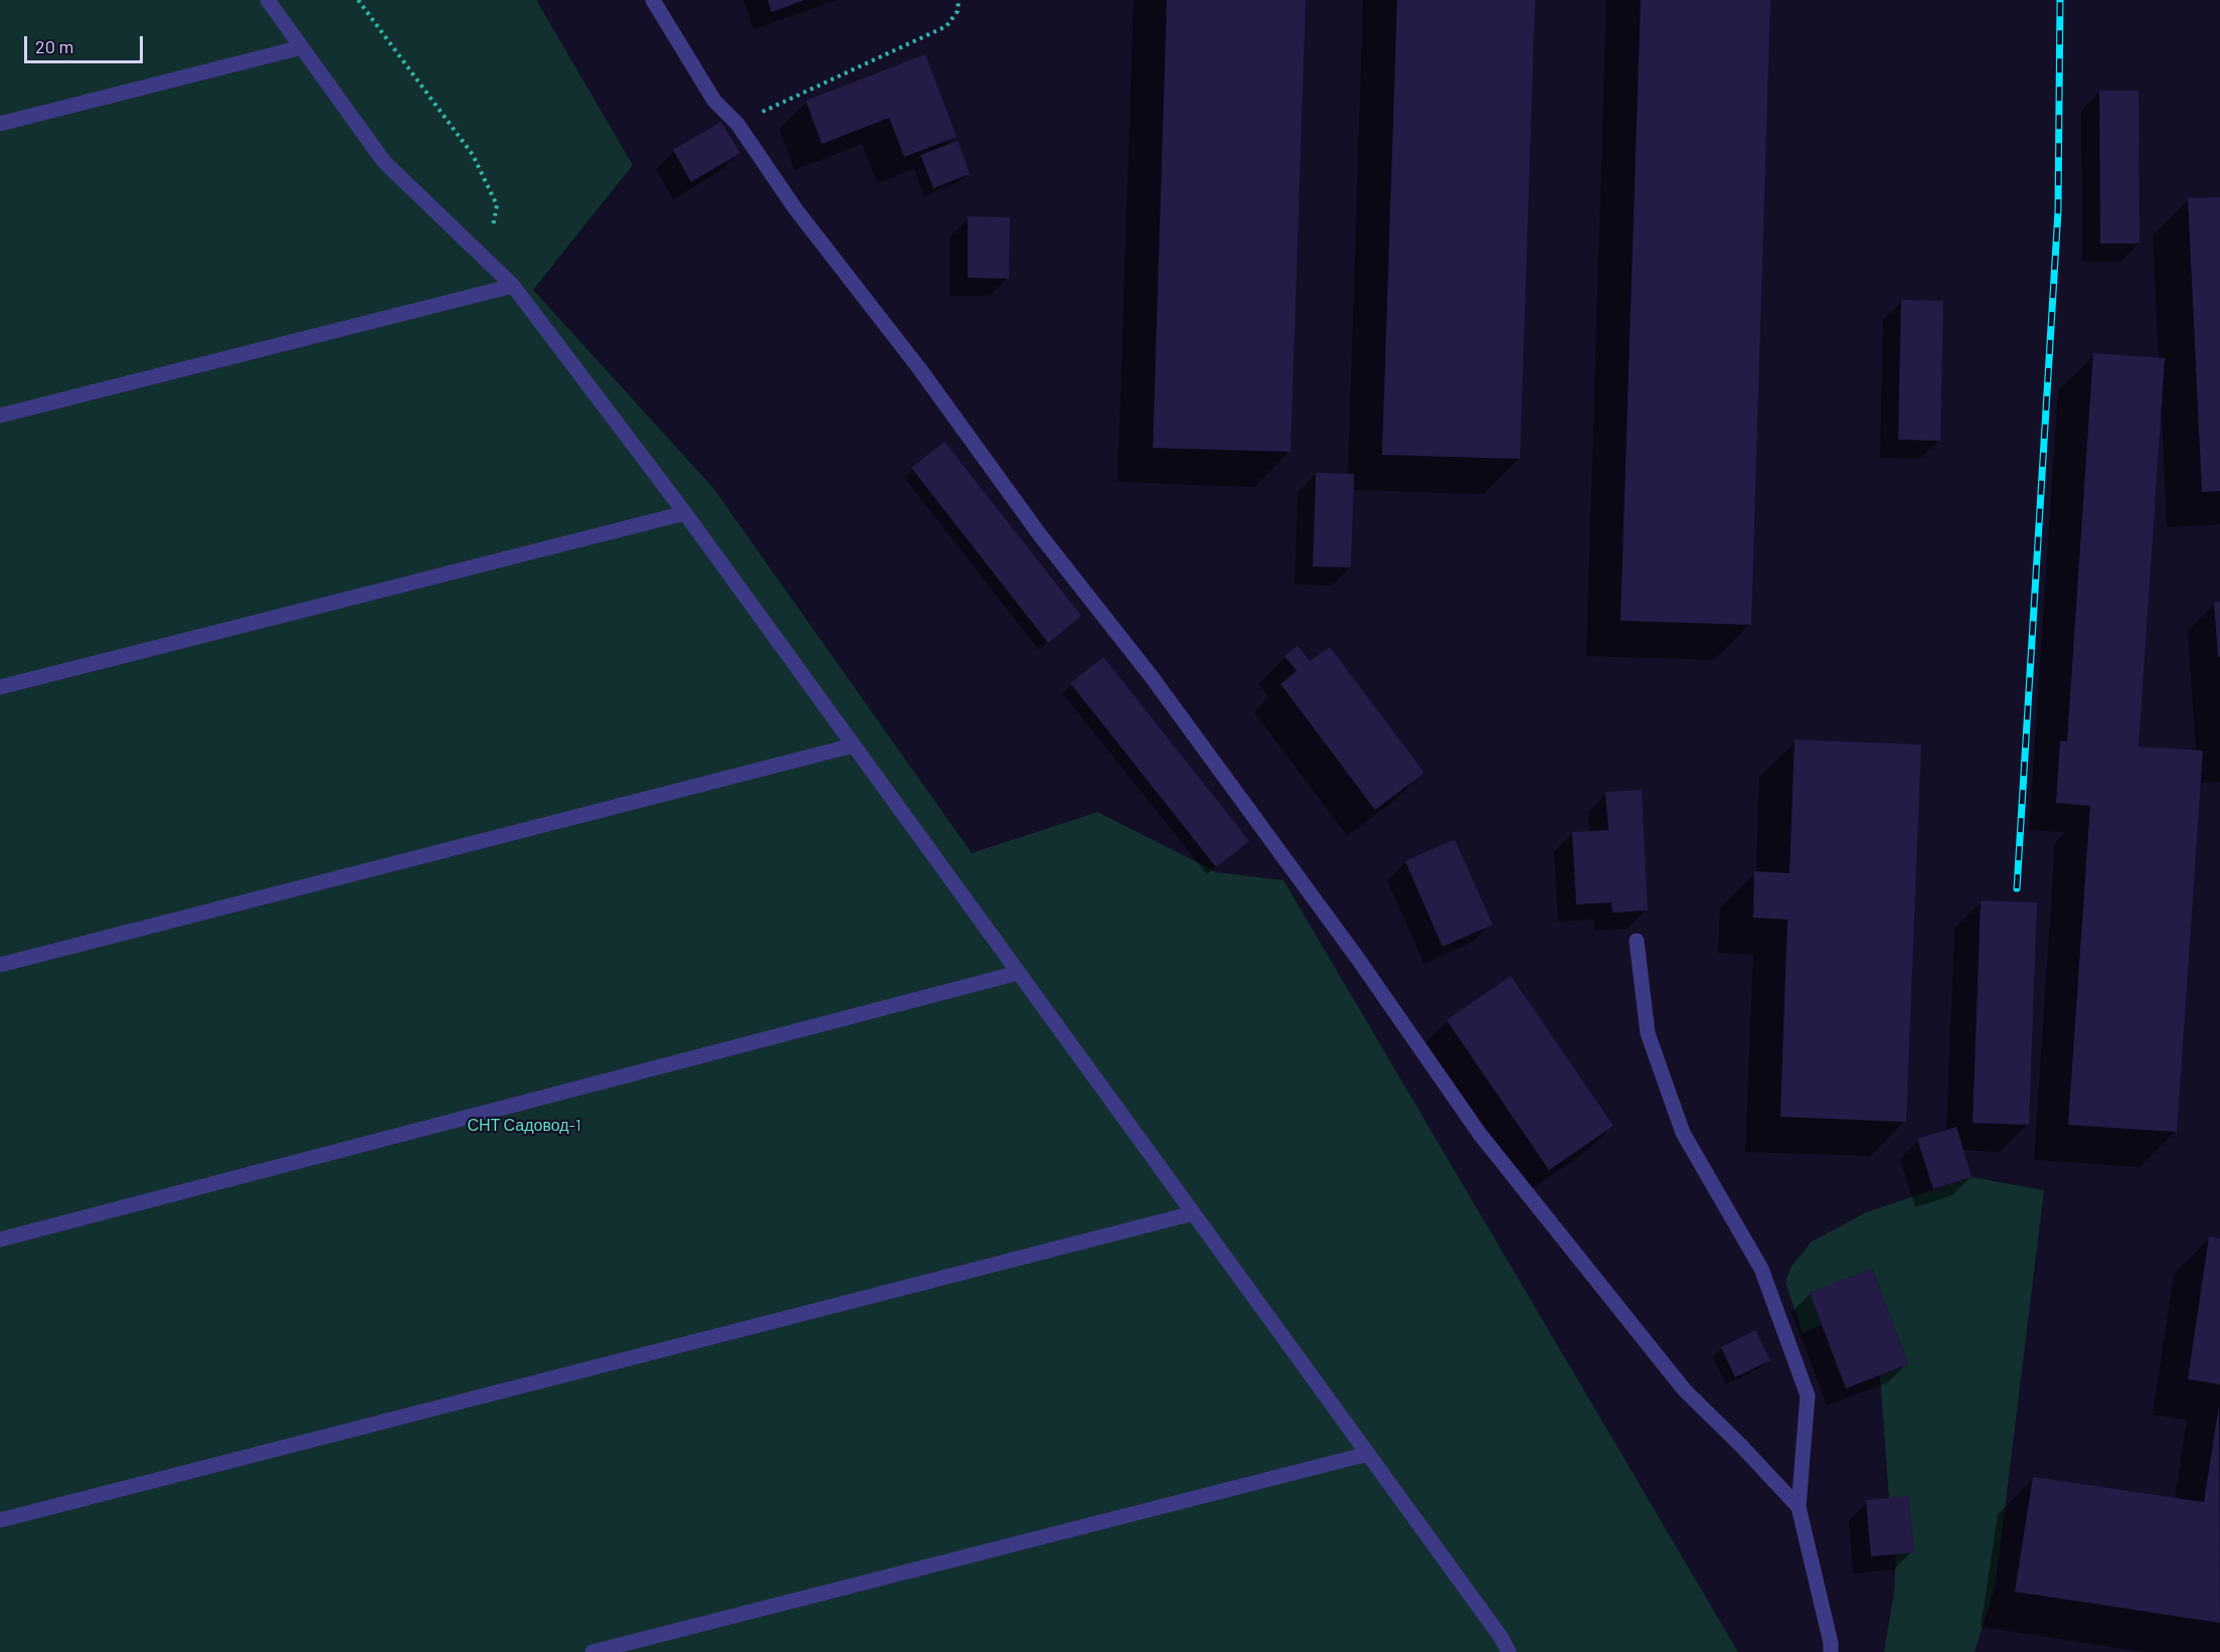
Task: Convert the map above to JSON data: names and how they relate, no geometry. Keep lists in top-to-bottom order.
{
  "parks": ["СНТ Садовод-1"],
  "scale_bar": "20 m"
}
